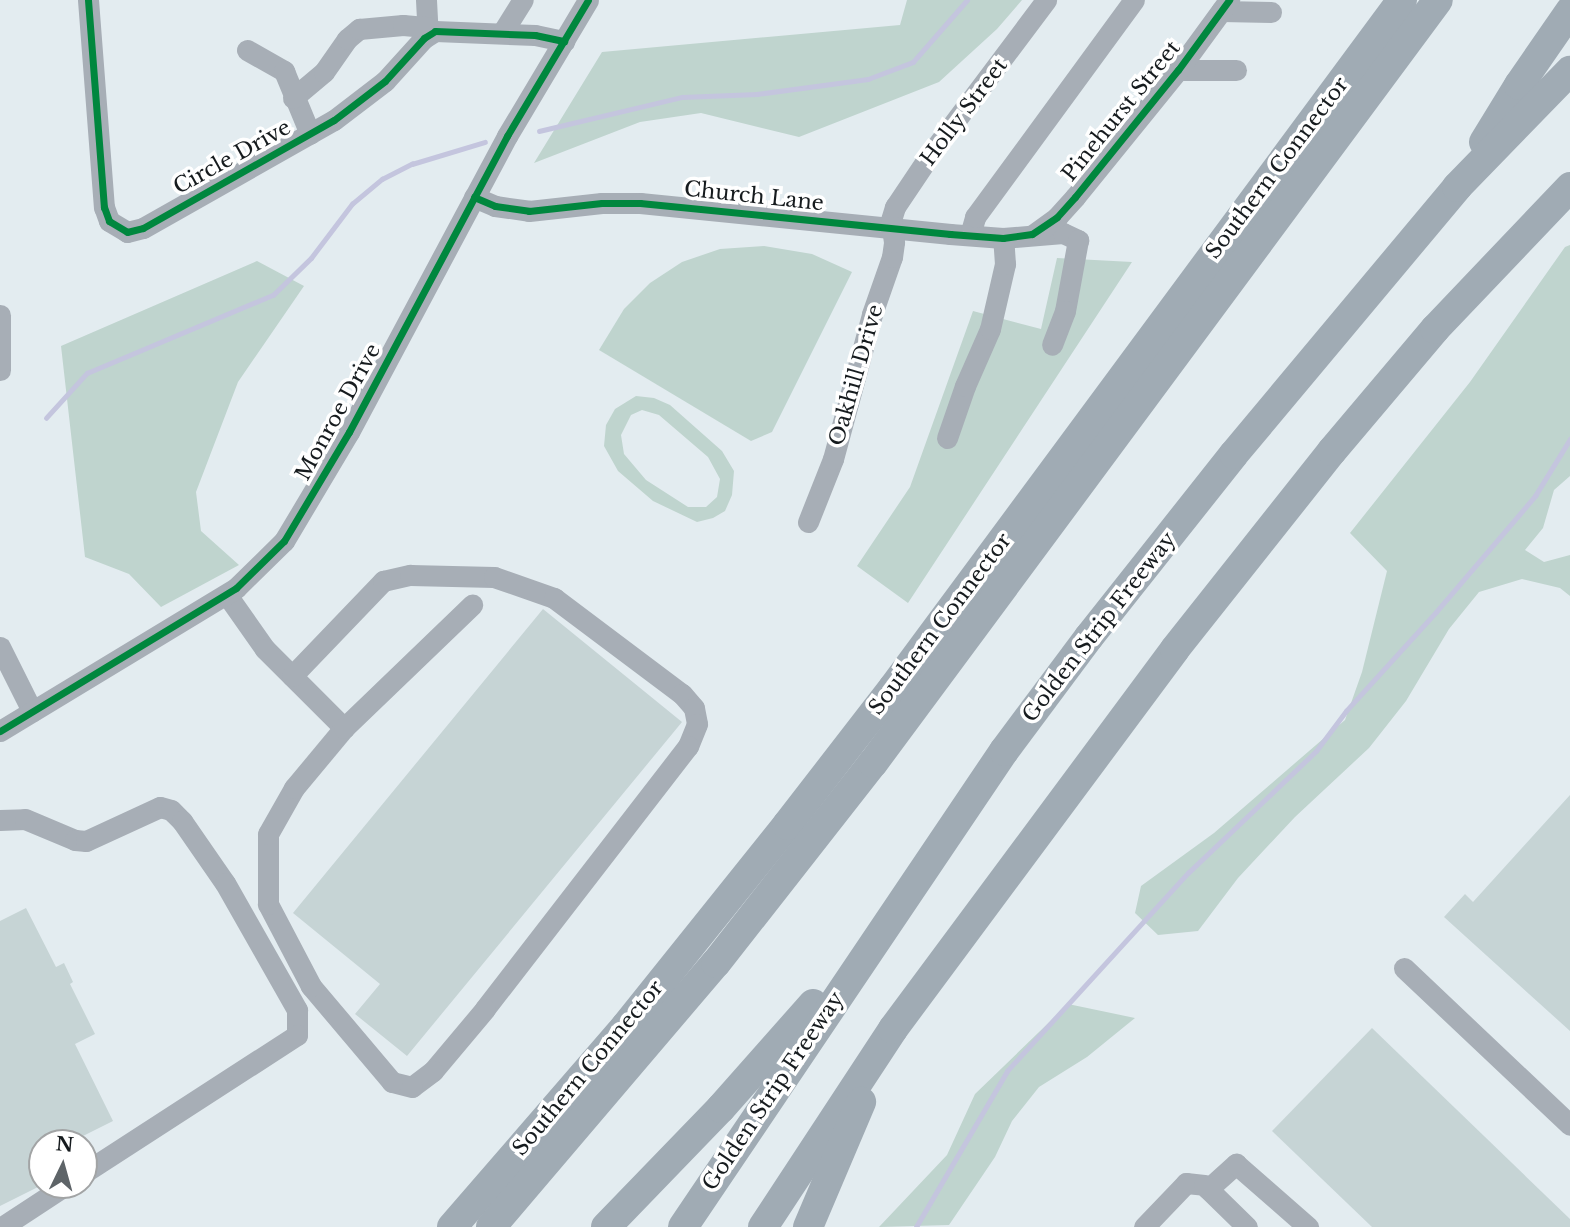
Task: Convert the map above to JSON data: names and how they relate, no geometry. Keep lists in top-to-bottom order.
{
  "streets": {
    "highway": ["Southern Connector", "Golden Strip Freeway"],
    "street": [
      "Pinehurst Street",
      "Holly Street",
      "Circle Drive",
      "Church Lane",
      "Oakhill Drive",
      "Monroe Drive"
    ]
  },
  "crossings": [
    ["Pinehurst Street", "Church Lane"],
    ["Holly Street", "Church Lane"],
    ["Holly Street", "Oakhill Drive"],
    ["Church Lane", "Oakhill Drive"],
    ["Church Lane", "Monroe Drive"]
  ],
  "north": "top"
}
